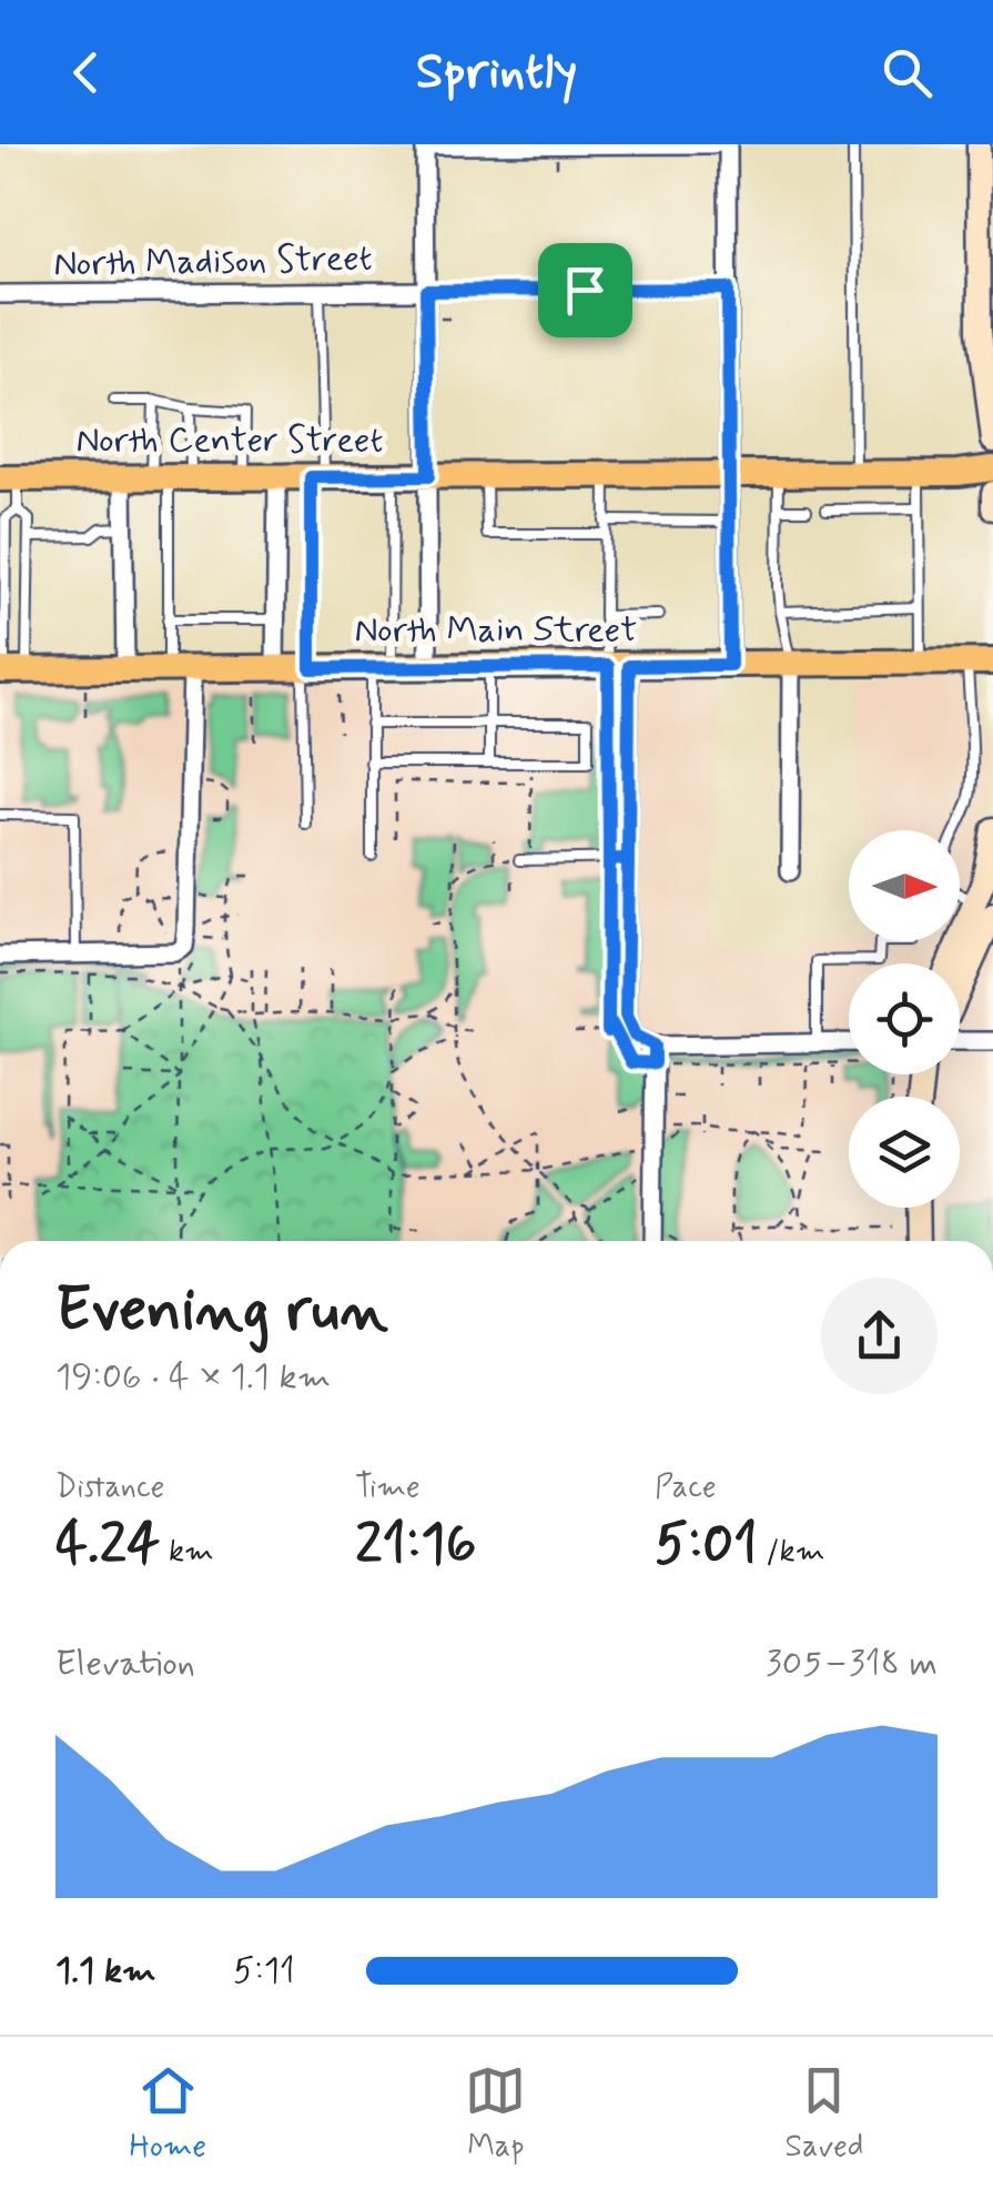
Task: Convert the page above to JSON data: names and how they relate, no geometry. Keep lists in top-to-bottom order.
{
  "streets": {
    "main road": ["North Center Street", "North Main Street"],
    "street": ["North Madison Street"]
  },
  "north": "right",
  "page": {
    "header": "Sprintly",
    "heading": ["Evening run", "19:06 · 4 × 1.1 km"],
    "stats": [
      ["Distance", "4.24 km"],
      ["Time", "21:16"],
      ["Pace", "5:01 /km"]
    ],
    "chart": ["Elevation", "305–318 m"],
    "list": [
      {
        "name": "1.1 km",
        "note": "5:11"
      }
    ],
    "tabs": ["Home", "Map", "Saved"]
  }
}
